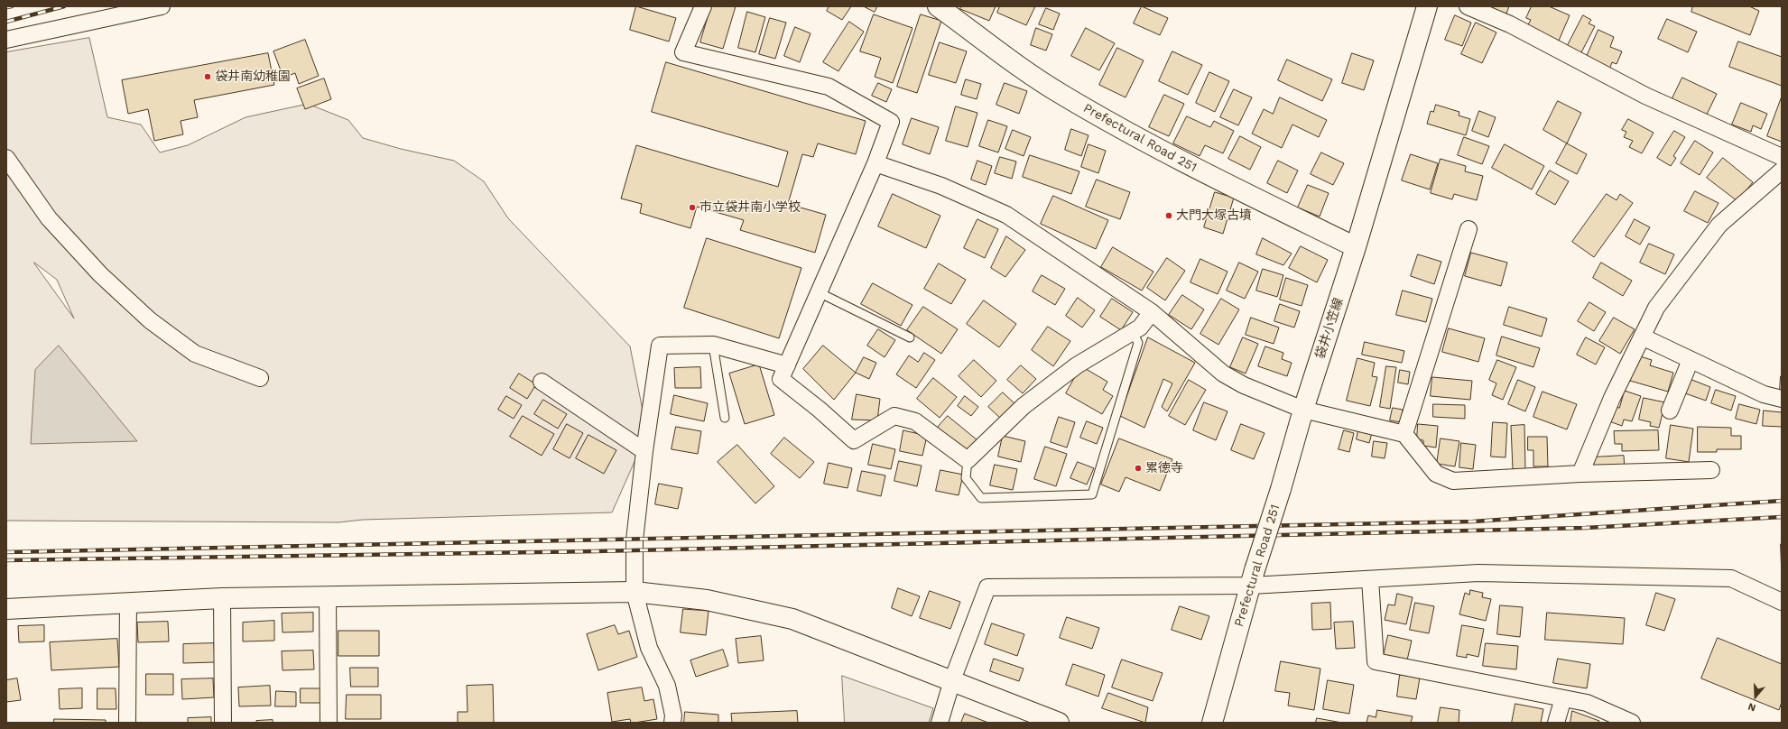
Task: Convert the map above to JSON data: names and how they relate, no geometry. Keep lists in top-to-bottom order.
{
  "streets": {
    "street": ["Prefectural Road 251", "袋井小笠線"]
  },
  "crossings": [
    ["Prefectural Road 251", "袋井小笠線"]
  ],
  "places": [
    "袋井南幼稚園",
    "市立袋井南小学校",
    "大門大塚古墳",
    "累徳寺"
  ],
  "north": "bottom"
}
